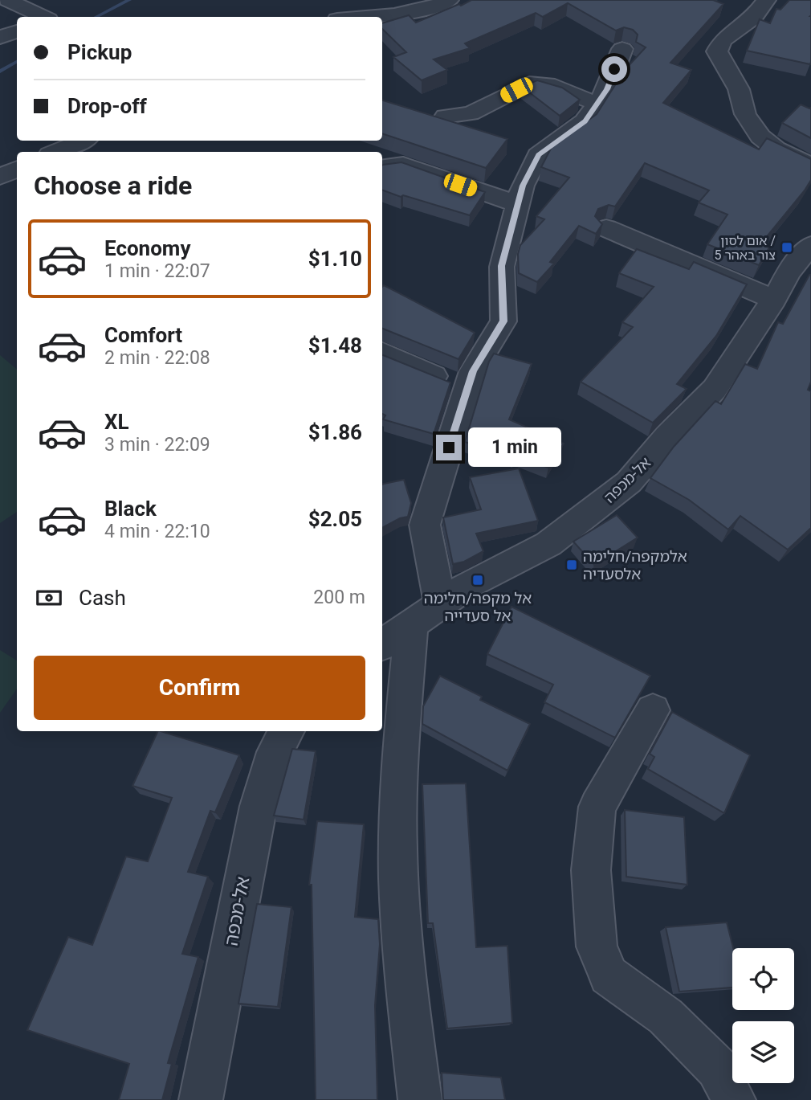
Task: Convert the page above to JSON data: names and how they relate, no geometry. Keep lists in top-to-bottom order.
{
  "streets": {
    "street": ["אל-מכפה"]
  },
  "places": {
    "transit": ["אום לסון / צור באהר 5", "אלמקפה/חלימה אלסעדיה", "אל מקפה/חלימה אל סעדייה"]
  },
  "page": {
    "banner": ["Pickup", "Drop-off"],
    "heading": "Choose a ride",
    "list": [
      {
        "name": "Economy",
        "note": "1 min · 22:07",
        "value": "$1.10"
      },
      {
        "name": "Comfort",
        "note": "2 min · 22:08",
        "value": "$1.48"
      },
      {
        "name": "XL",
        "note": "3 min · 22:09",
        "value": "$1.86"
      },
      {
        "name": "Black",
        "note": "4 min · 22:10",
        "value": "$2.05"
      }
    ],
    "bubble": "1 min",
    "pay": ["Cash", "200 m"],
    "buttons": "Confirm"
  }
}
